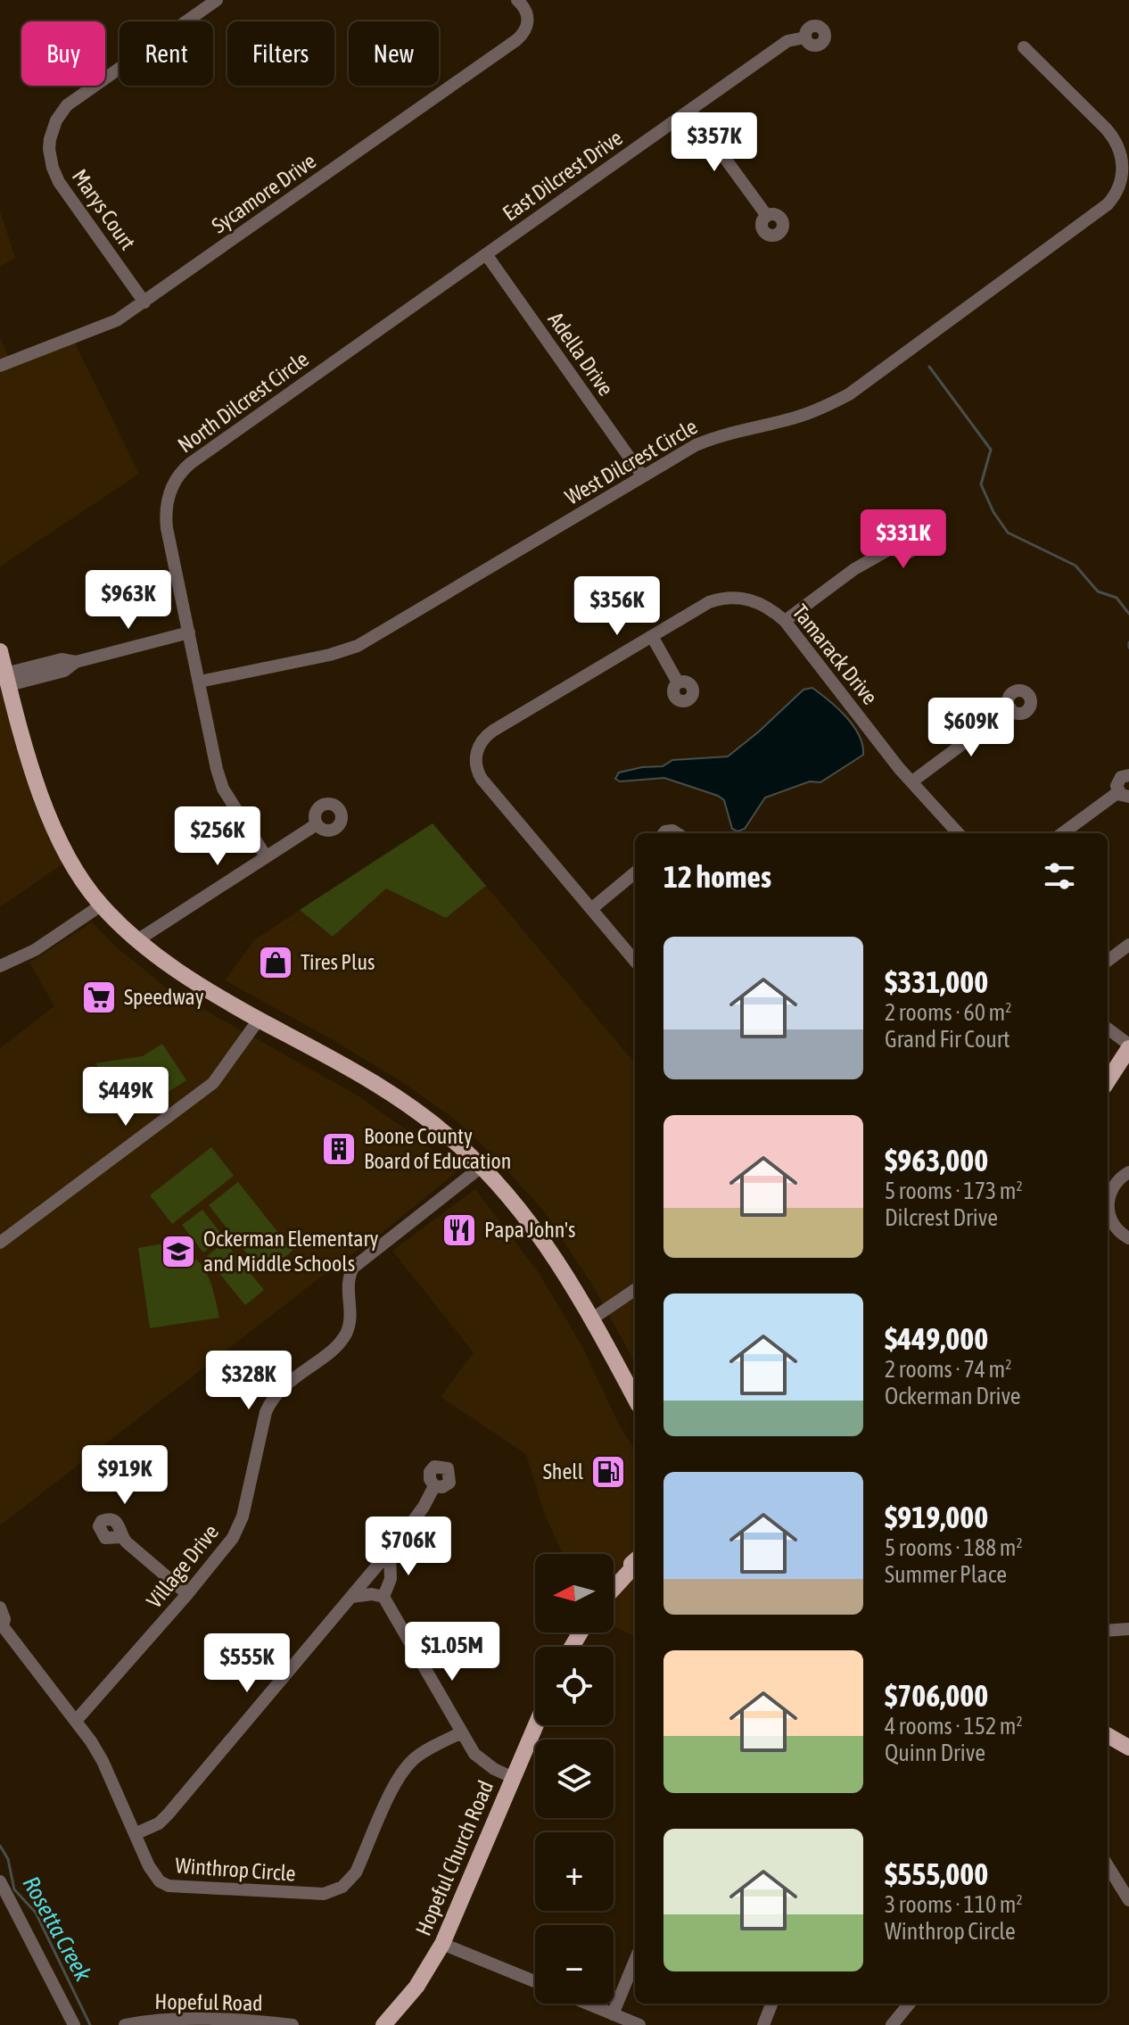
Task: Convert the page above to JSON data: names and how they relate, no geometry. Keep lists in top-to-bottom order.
{
  "streets": {
    "main road": ["Hopeful Church Road"],
    "street": [
      "East Dilcrest Drive",
      "Sycamore Drive",
      "Marys Court",
      "Adella Drive",
      "North Dilcrest Circle",
      "West Dilcrest Circle",
      "Tamarack Drive",
      "Village Drive",
      "Winthrop Circle",
      "Hopeful Road"
    ]
  },
  "crossings": [
    ["East Dilcrest Drive", "Adella Drive"],
    ["East Dilcrest Drive", "North Dilcrest Circle"],
    ["Sycamore Drive", "Marys Court"],
    ["Adella Drive", "North Dilcrest Circle"],
    ["Adella Drive", "West Dilcrest Circle"],
    ["North Dilcrest Circle", "West Dilcrest Circle"],
    ["Village Drive", "Winthrop Circle"]
  ],
  "water": ["Rosetta Creek"],
  "places": {
    "shop": ["Tires Plus"],
    "supermarket": ["Speedway"],
    "building": ["Boone County Board of Education"],
    "restaurant": ["Papa John's"],
    "school or university": ["Ockerman Elementary and Middle Schools"],
    "fuel station": ["Shell"]
  },
  "north": "left",
  "page": {
    "chip": [
      "Buy",
      "Rent",
      "Filters",
      "New"
    ],
    "price": [
      "$357K",
      "$331K",
      "$963K",
      "$356K",
      "$609K",
      "$256K",
      "$449K",
      "$328K",
      "$919K",
      "$706K",
      "$1.05M",
      "$555K"
    ],
    "heading": "12 homes",
    "list": [
      {
        "name": "$331,000",
        "note": "2 rooms · 60 m² · Grand Fir Court"
      },
      {
        "name": "$963,000",
        "note": "5 rooms · 173 m² · Dilcrest Drive"
      },
      {
        "name": "$449,000",
        "note": "2 rooms · 74 m² · Ockerman Drive"
      },
      {
        "name": "$919,000",
        "note": "5 rooms · 188 m² · Summer Place"
      },
      {
        "name": "$706,000",
        "note": "4 rooms · 152 m² · Quinn Drive"
      },
      {
        "name": "$555,000",
        "note": "3 rooms · 110 m² · Winthrop Circle"
      }
    ],
    "map_buttons": ["+", "−"]
  }
}
